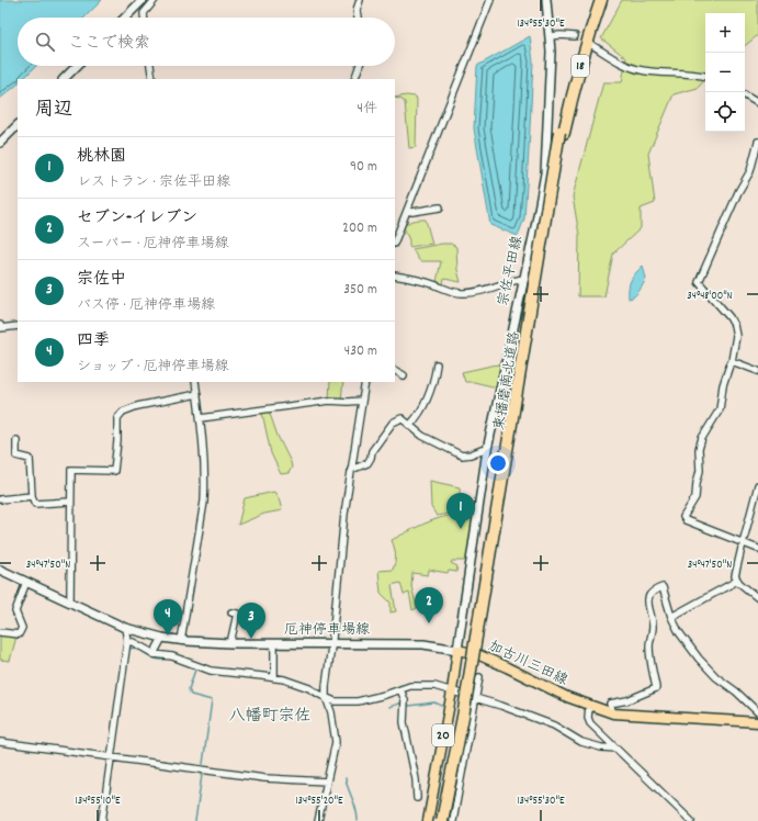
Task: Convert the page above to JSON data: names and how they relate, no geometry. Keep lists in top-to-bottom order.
{
  "streets": {
    "highway": ["18", "東播磨南北道路"],
    "main road": [
      "宗佐平田線",
      "厄神停車場線",
      "加古川三田線",
      "20"
    ]
  },
  "crossings": [
    ["宗佐平田線", "厄神停車場線"],
    ["宗佐平田線", "加古川三田線"],
    ["宗佐平田線", "20"],
    ["厄神停車場線", "加古川三田線"],
    ["厄神停車場線", "20"],
    ["加古川三田線", "20"]
  ],
  "districts": ["八幡町宗佐"],
  "page": {
    "map_buttons": ["+", "−"],
    "search": "ここで検索",
    "heading": ["周辺", "4件"],
    "list": [
      {
        "mark": "1",
        "name": "桃林園",
        "note": "レストラン · 宗佐平田線",
        "value": "90 m"
      },
      {
        "mark": "2",
        "name": "セブン-イレブン",
        "note": "スーパー · 厄神停車場線",
        "value": "200 m"
      },
      {
        "mark": "3",
        "name": "宗佐中",
        "note": "バス停 · 厄神停車場線",
        "value": "350 m"
      },
      {
        "mark": "4",
        "name": "四季",
        "note": "ショップ · 厄神停車場線",
        "value": "430 m"
      }
    ],
    "pins": [
      "1",
      "2",
      "4",
      "3"
    ]
  },
  "coordinates": [
    "134°55'30\"E",
    "34°48'00\"N",
    "34°47'50\"N",
    "134°55'10\"E",
    "134°55'20\"E"
  ]
}
